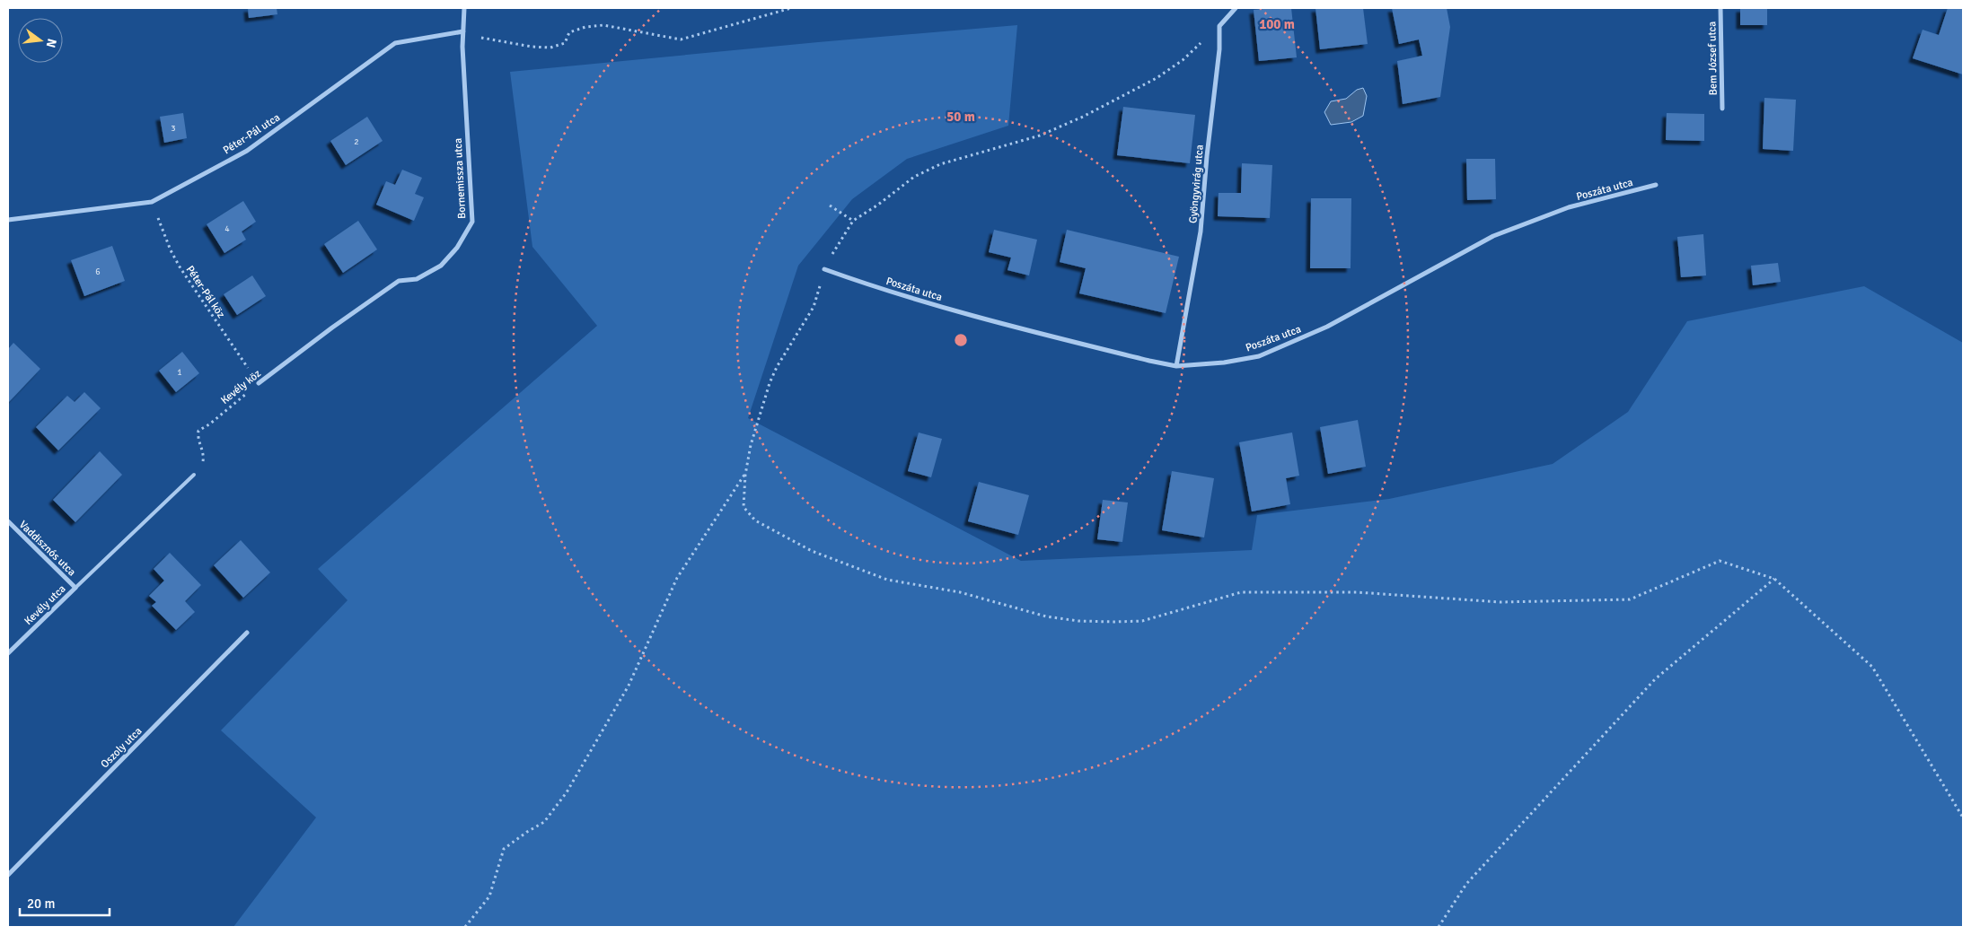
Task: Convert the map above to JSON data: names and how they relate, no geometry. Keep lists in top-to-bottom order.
{
  "streets": {
    "street": [
      "Bem József utca",
      "Péter-Pál utca",
      "Bornemissza utca",
      "Gyöngyvirág utca",
      "Poszáta utca",
      "Kevély köz",
      "Vaddisznós utca",
      "Kevély utca",
      "Oszoly utca"
    ],
    "path": ["Péter-Pál köz"]
  },
  "crossings": [
    ["Péter-Pál utca", "Bornemissza utca"],
    ["Péter-Pál utca", "Péter-Pál köz"],
    ["Bornemissza utca", "Kevély köz"],
    ["Gyöngyvirág utca", "Poszáta utca"],
    ["Péter-Pál köz", "Kevély köz"],
    ["Vaddisznós utca", "Kevély utca"]
  ],
  "house_numbers": [
    "3",
    "2",
    "4",
    "6",
    "1"
  ],
  "scale_bar": "20 m",
  "north": "right",
  "rings": ["100 m", "50 m"]
}
